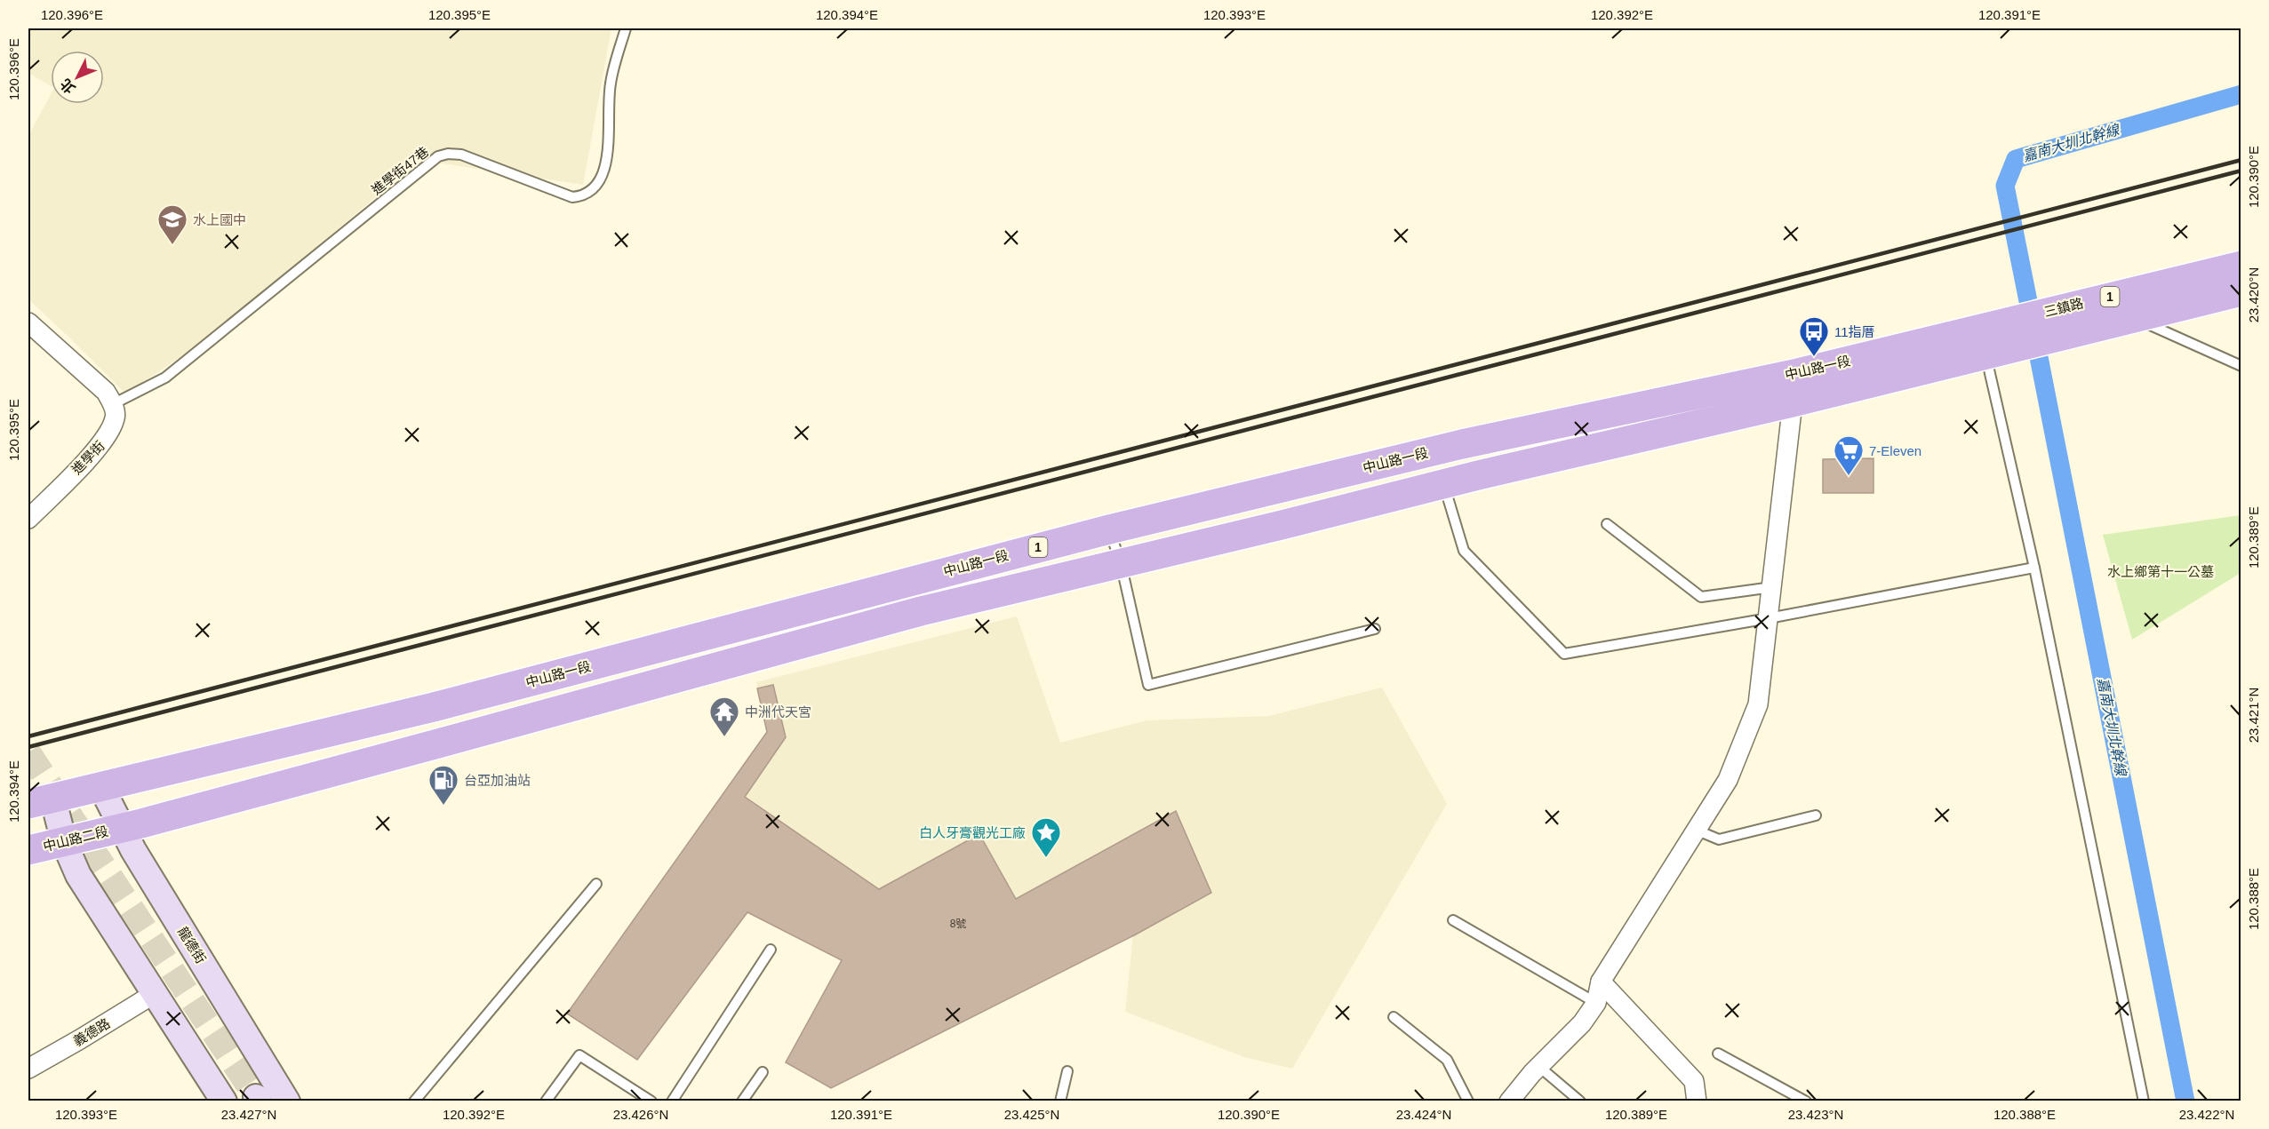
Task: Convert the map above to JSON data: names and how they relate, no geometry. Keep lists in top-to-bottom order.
{
  "streets": {
    "main road": [
      "1",
      "三鎮路",
      "中山路一段",
      "中山路二段",
      "龍德街"
    ],
    "street": ["進學街", "義德路"],
    "lane": ["進學街47巷"]
  },
  "crossings": [
    ["進學街47巷", "進學街"],
    ["1", "中山路一段"],
    ["1", "龍德街"],
    ["三鎮路", "中山路一段"],
    ["中山路一段", "中山路二段"],
    ["中山路一段", "龍德街"],
    ["中山路二段", "龍德街"]
  ],
  "water": ["嘉南大圳北幹線"],
  "parks": ["水上鄉第十一公墓"],
  "places": {
    "school or university": ["水上國中"],
    "bus stop": ["11指厝"],
    "supermarket": ["7-Eleven"],
    "temple": ["中洲代天宮"],
    "fuel station": ["台亞加油站"],
    "place": ["白人牙膏觀光工廠"]
  },
  "house_numbers": ["8號"],
  "north": "bottom left",
  "coordinates": [
    "120.396°E",
    "120.395°E",
    "120.394°E",
    "120.393°E",
    "120.392°E",
    "120.391°E",
    "120.390°E",
    "23.420°N",
    "120.389°E",
    "23.421°N",
    "120.388°E",
    "23.427°N",
    "23.426°N",
    "23.425°N",
    "23.424°N",
    "23.423°N",
    "23.422°N"
  ]
}
